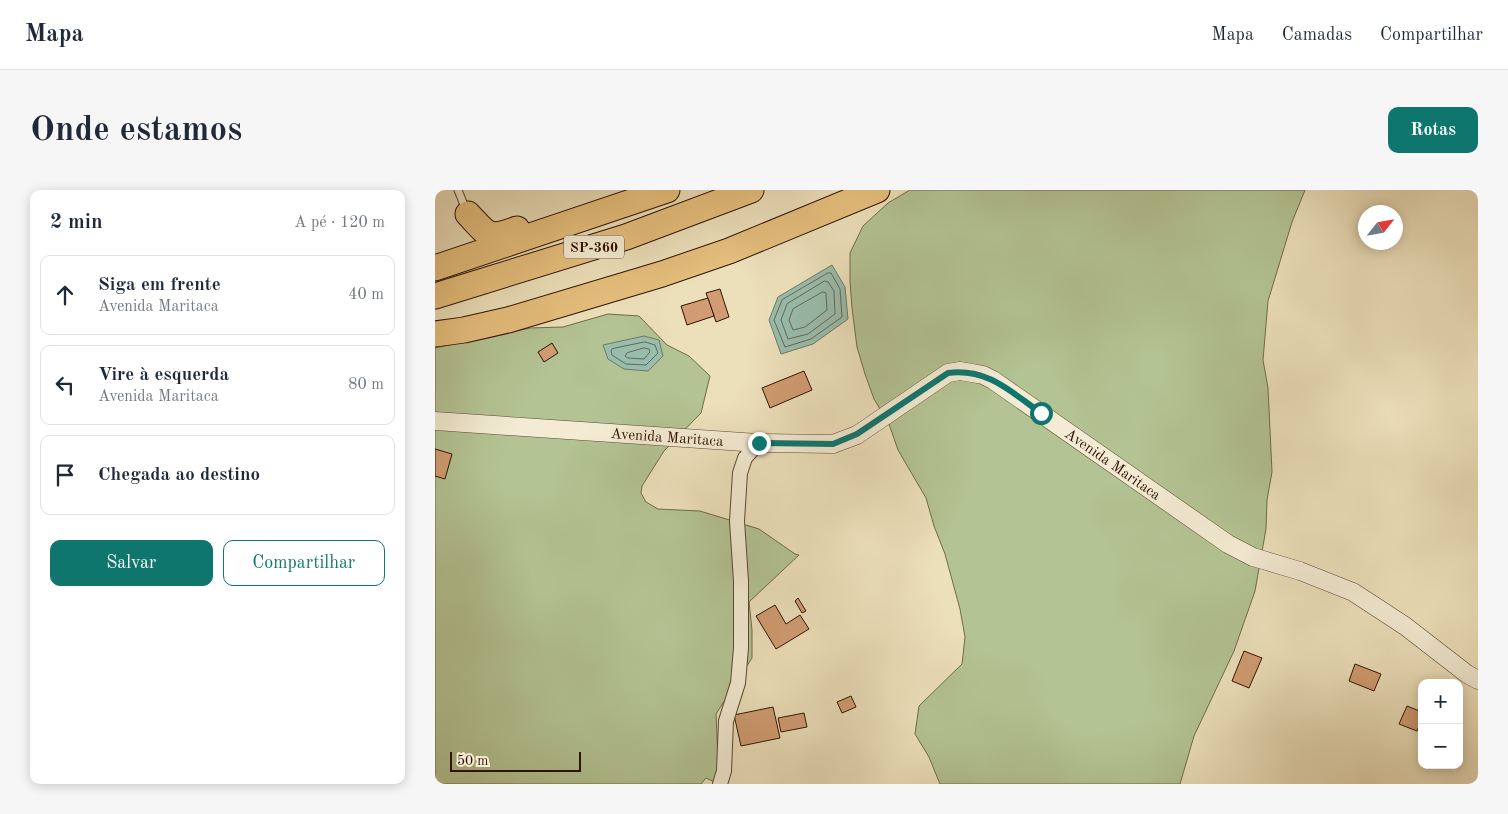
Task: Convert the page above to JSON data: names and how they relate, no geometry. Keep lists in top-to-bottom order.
{
  "streets": {
    "highway": ["SP-360"],
    "street": ["Avenida Maritaca"]
  },
  "scale_bar": "50 m",
  "north": "top right",
  "page": {
    "header": "Mapa",
    "nav": ["Mapa", "Camadas", "Compartilhar"],
    "buttons": [
      "Rotas",
      ["Salvar", "Compartilhar"]
    ],
    "title": "Onde estamos",
    "heading": ["2 min", "A pé · 120 m"],
    "list": [
      ["Siga em frente", "Avenida Maritaca", "40 m"],
      ["Vire à esquerda", "Avenida Maritaca", "80 m"],
      "Chegada ao destino"
    ],
    "map_buttons": ["+", "−"],
    "scale": "50 m"
  }
}
